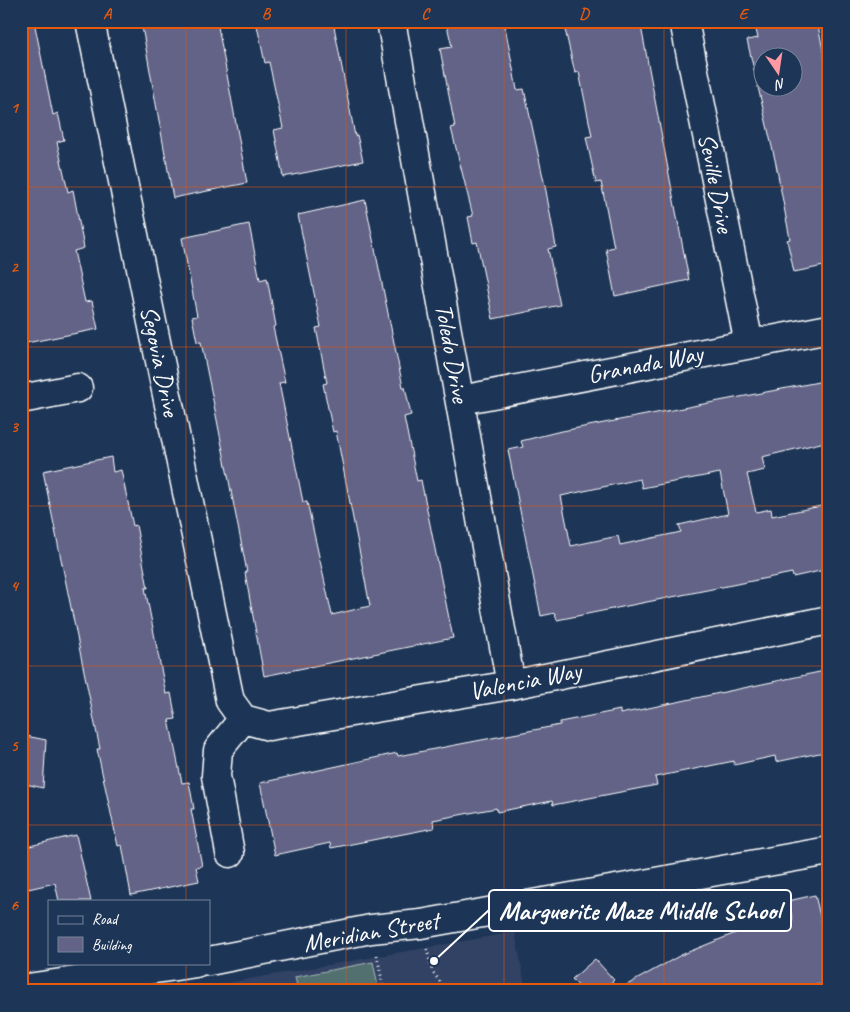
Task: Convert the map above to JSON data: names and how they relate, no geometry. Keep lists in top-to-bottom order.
{
  "streets": {
    "street": [
      "Seville Drive",
      "Toledo Drive",
      "Segovia Drive",
      "Granada Way",
      "Valencia Way",
      "Meridian Street"
    ]
  },
  "crossings": [
    ["Seville Drive", "Granada Way"],
    ["Toledo Drive", "Granada Way"],
    ["Toledo Drive", "Valencia Way"],
    ["Segovia Drive", "Valencia Way"]
  ],
  "places": ["Marguerite Maze Middle School"],
  "legend": ["Road", "Building"],
  "north": "bottom",
  "grid": {
    "columns": [
      "A",
      "B",
      "C",
      "D",
      "E"
    ],
    "rows": [
      "1",
      "2",
      "3",
      "4",
      "5",
      "6"
    ]
  }
}
